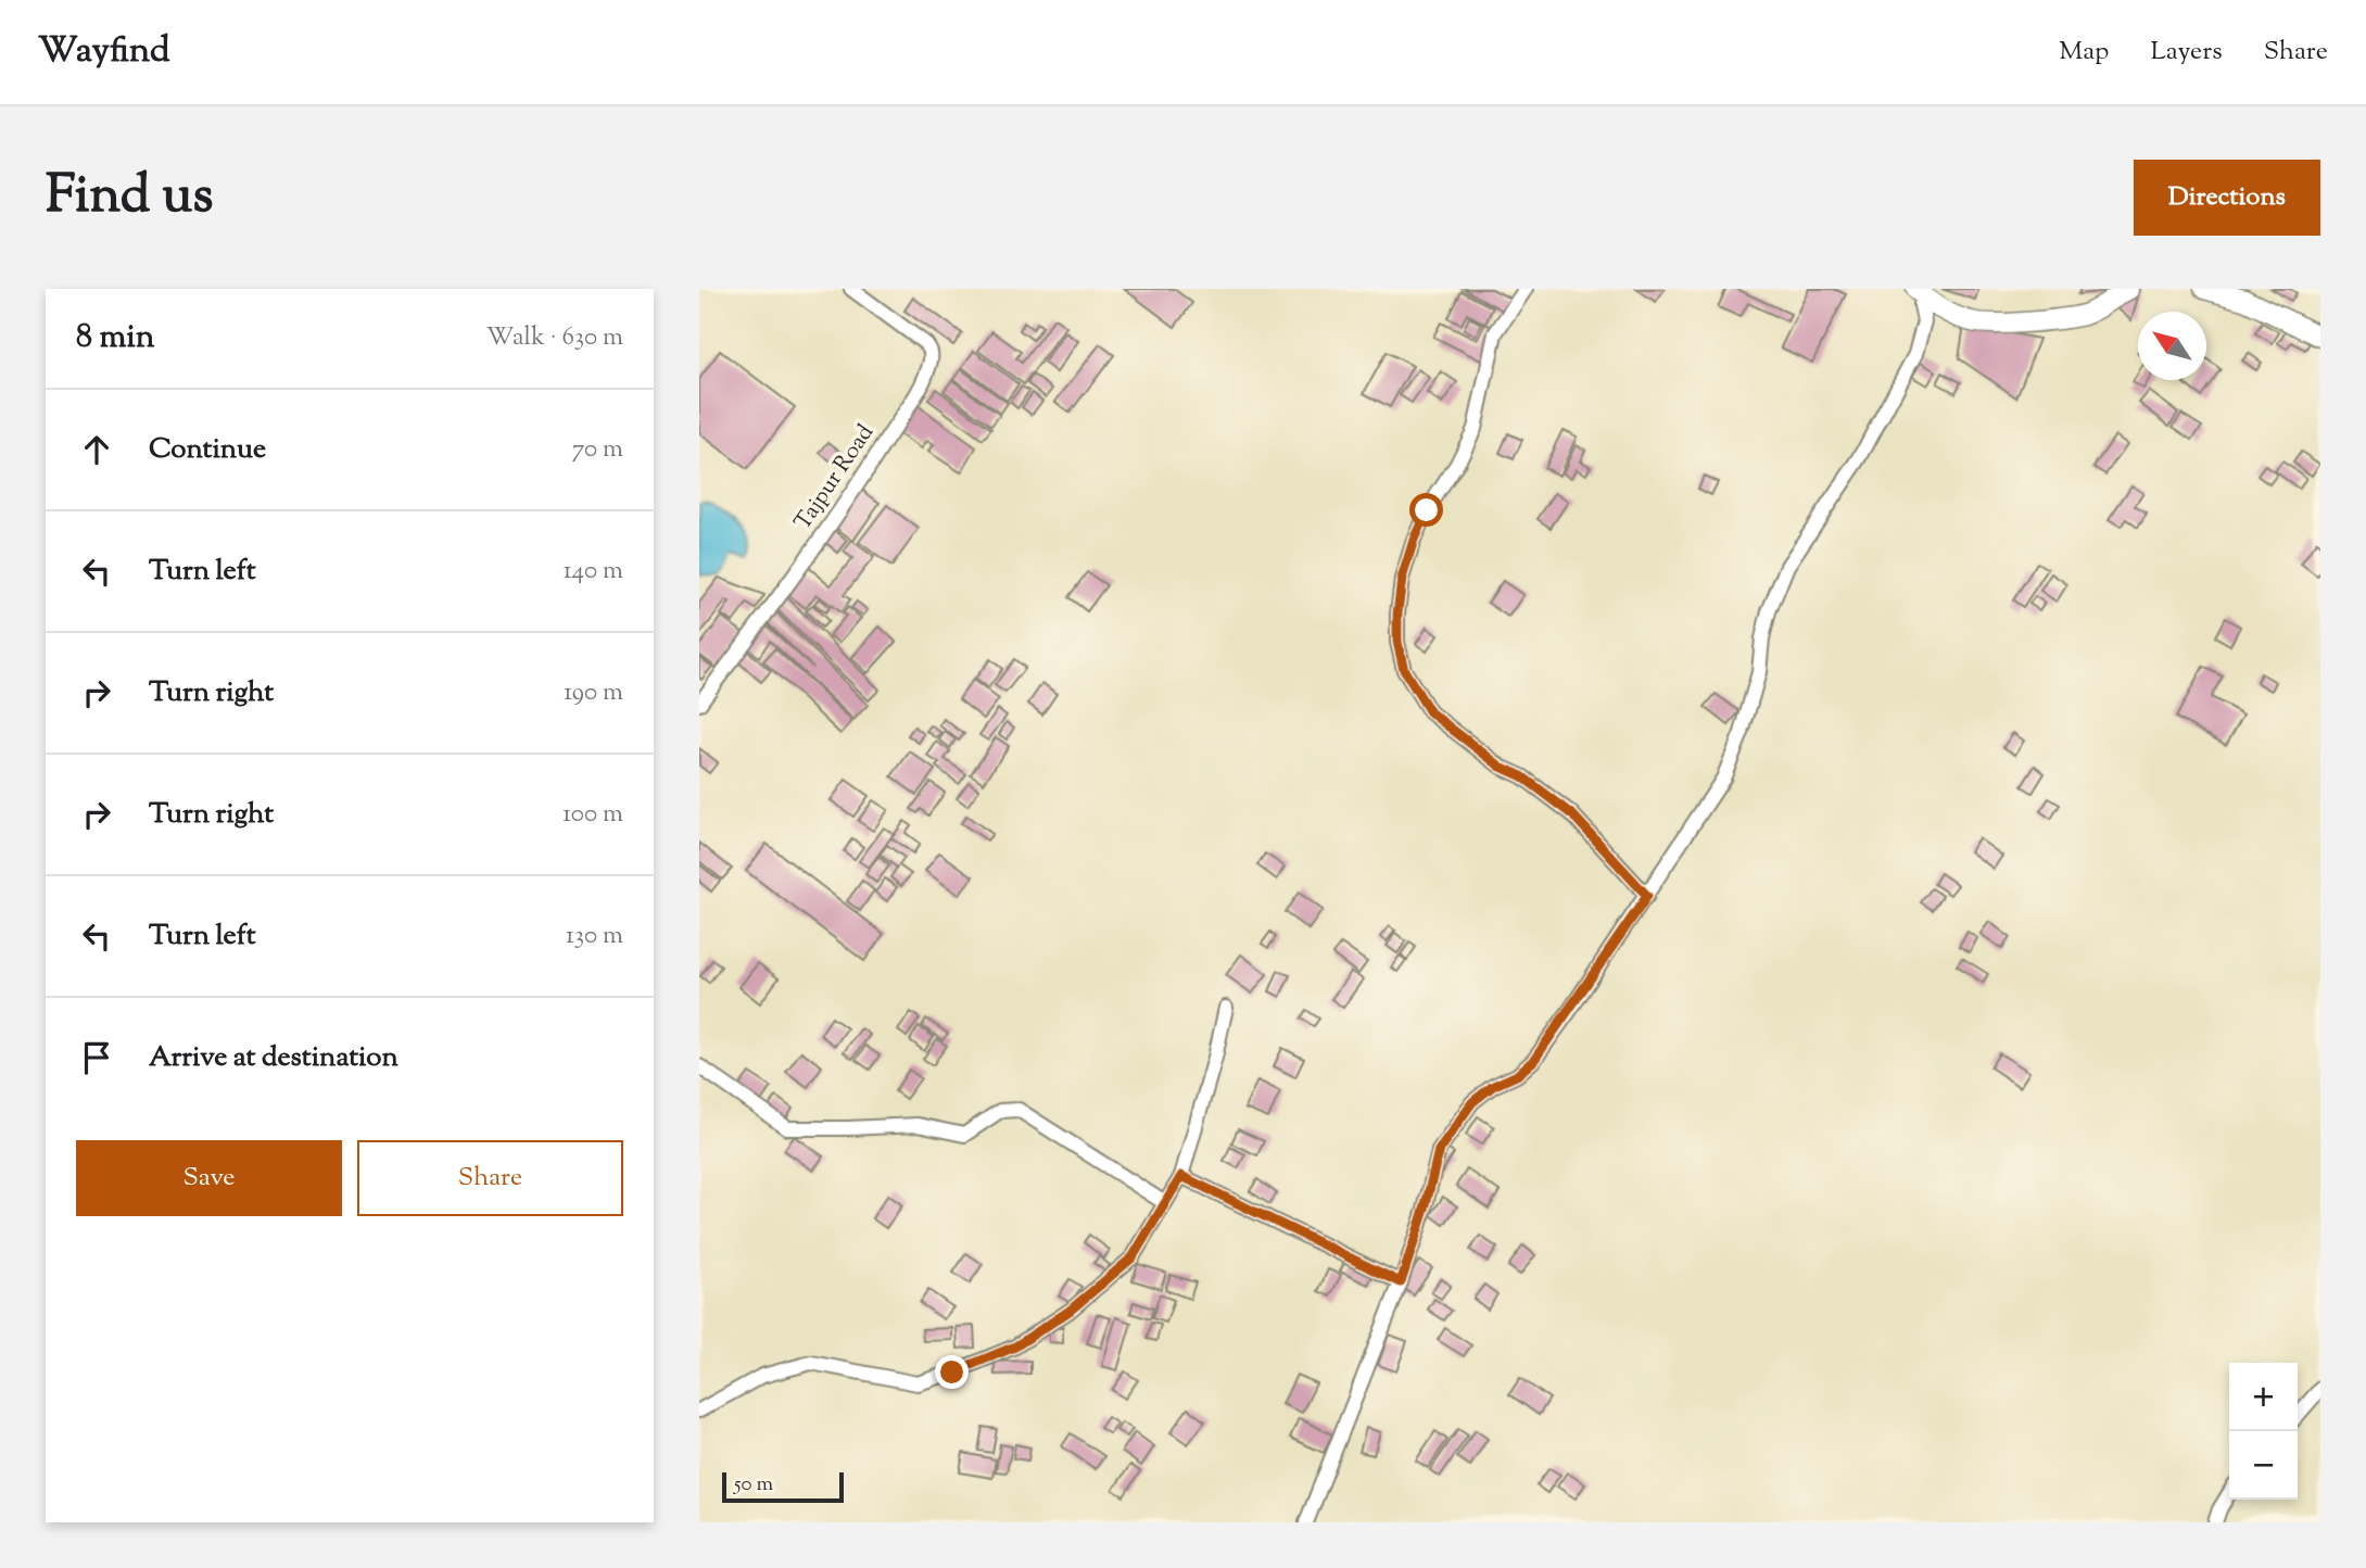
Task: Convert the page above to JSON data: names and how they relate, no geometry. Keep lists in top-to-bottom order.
{
  "streets": {
    "street": ["Tajpur Road"]
  },
  "scale_bar": "50 m",
  "north": "top left",
  "page": {
    "header": "Wayfind",
    "nav": ["Map", "Layers", "Share"],
    "title": "Find us",
    "buttons": [
      "Directions",
      ["Save", "Share"]
    ],
    "heading": ["8 min", "Walk · 630 m"],
    "list": [
      ["Continue", "70 m"],
      ["Turn left", "140 m"],
      ["Turn right", "190 m"],
      ["Turn right", "100 m"],
      ["Turn left", "130 m"],
      "Arrive at destination"
    ],
    "map_buttons": ["+", "−"],
    "scale": "50 m"
  }
}
